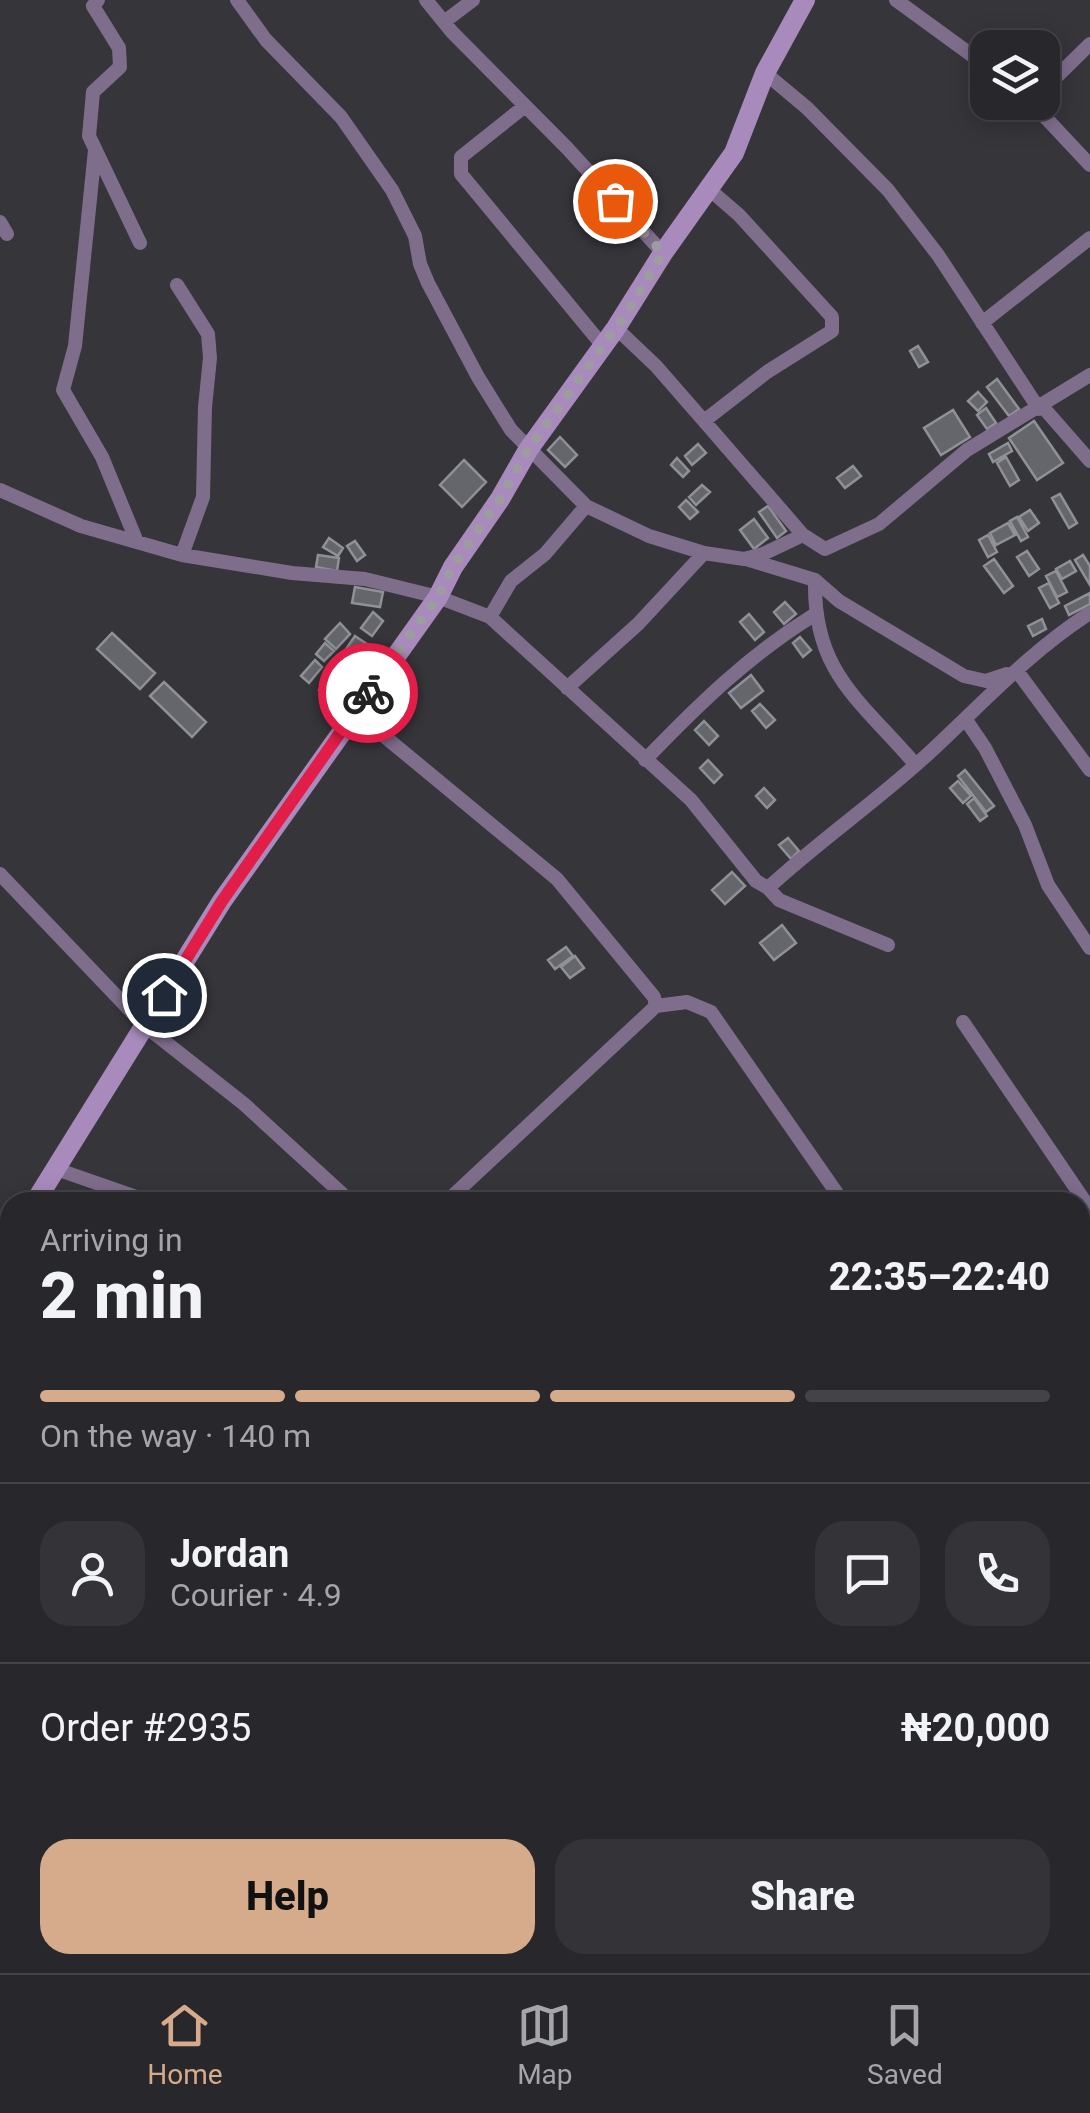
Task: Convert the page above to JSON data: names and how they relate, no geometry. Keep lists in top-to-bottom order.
{
  "page": {
    "heading": ["2 min", "Arriving in", "22:35–22:40"],
    "panel": [
      "Jordan",
      "Courier · 4.9",
      "Order #2935",
      "₦20,000"
    ],
    "bar": "On the way · 140 m",
    "buttons": ["Help", "Share"],
    "tabs": ["Home", "Map", "Saved"]
  }
}
